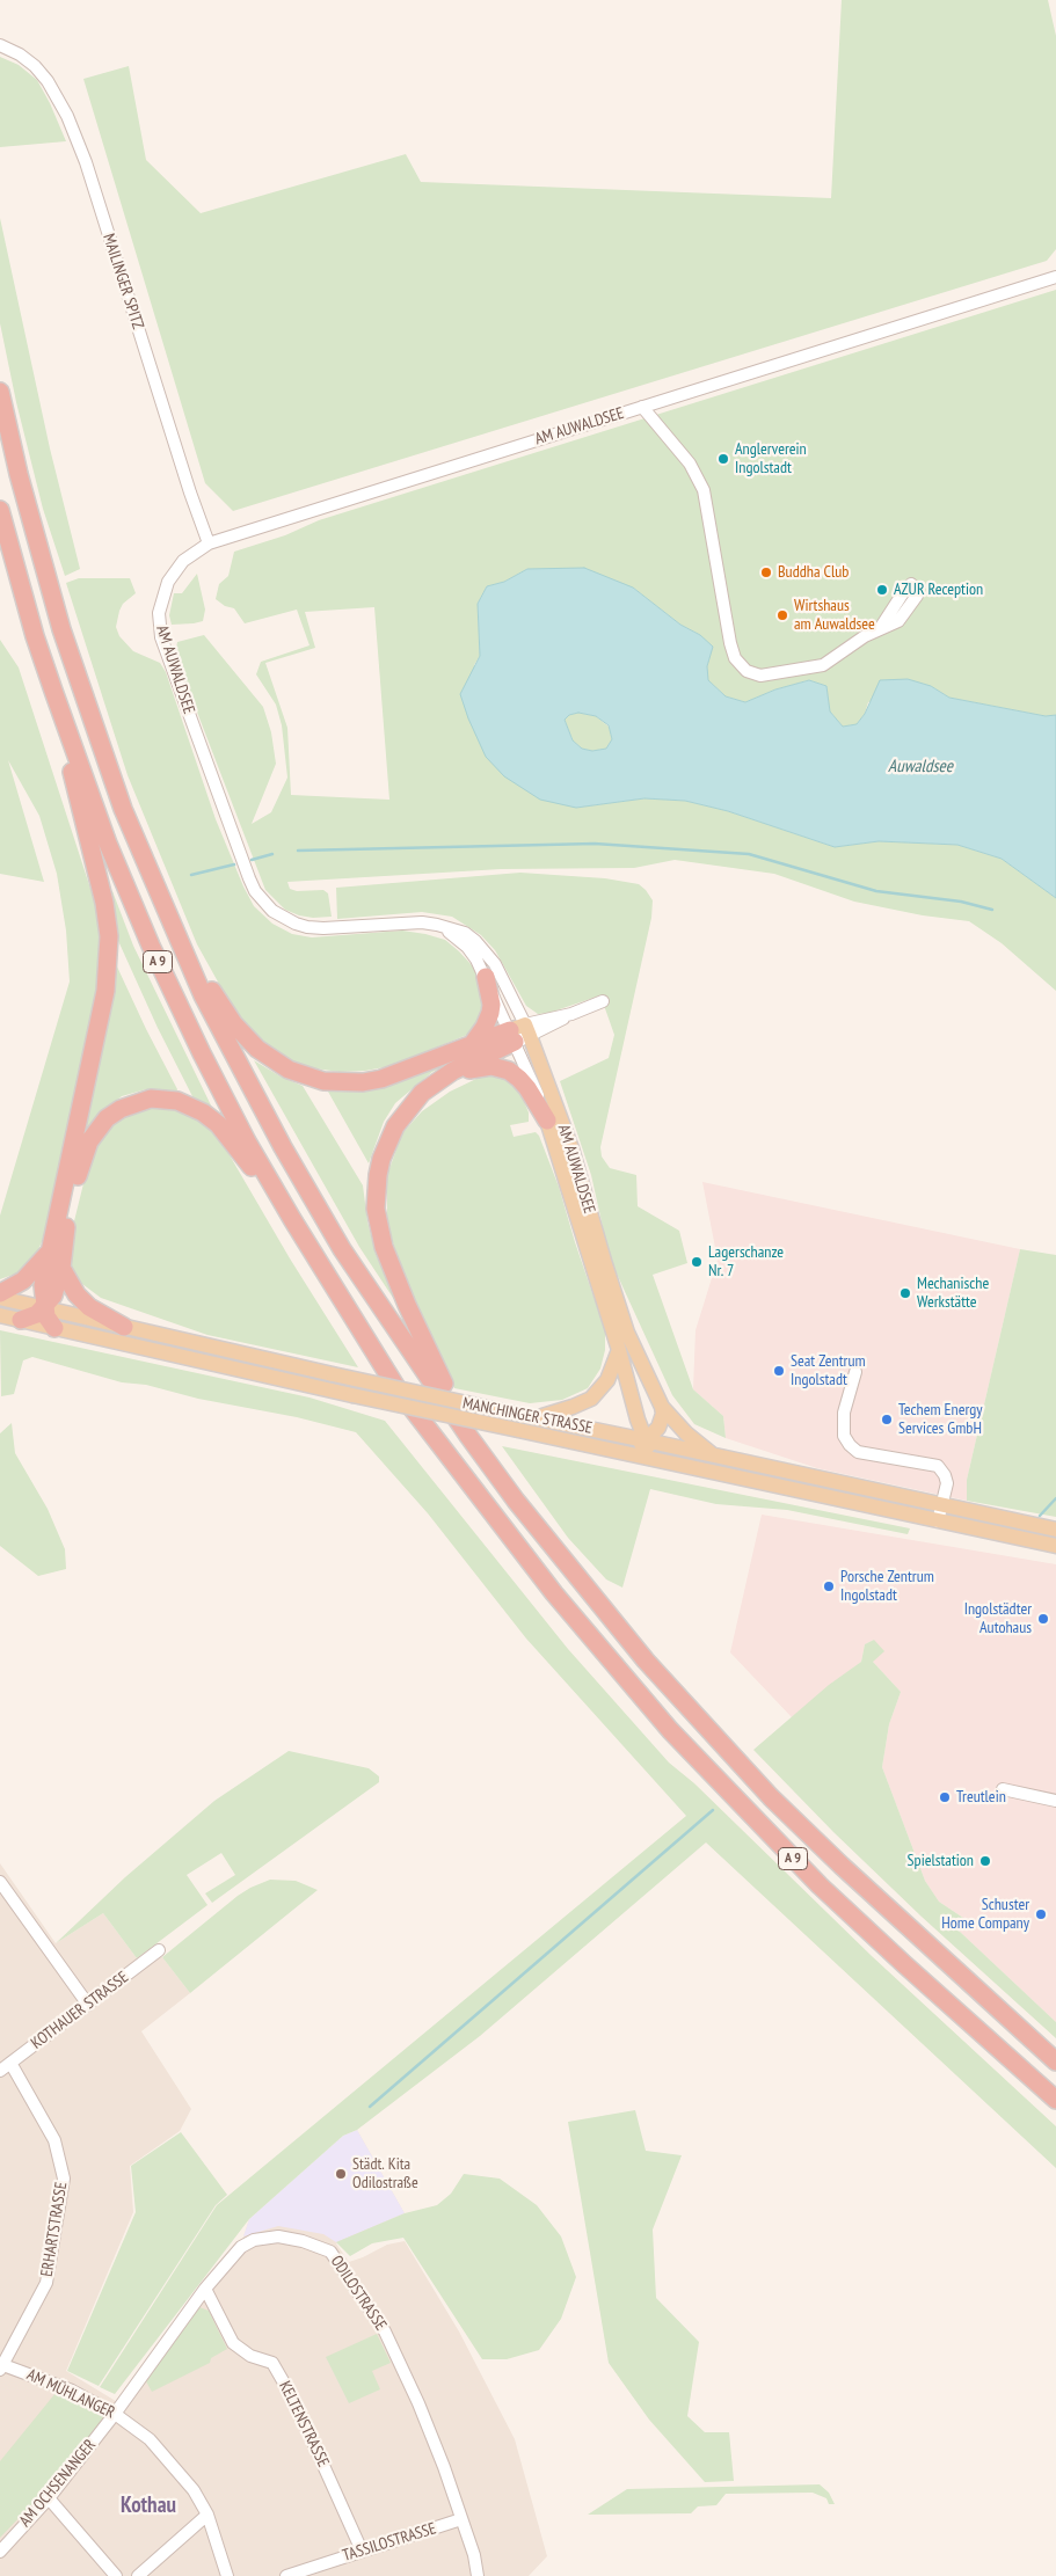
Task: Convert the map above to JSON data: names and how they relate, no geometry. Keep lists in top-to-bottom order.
{
  "streets": {
    "highway": ["A 9"],
    "main road": ["AM AUWALDSEE", "MANCHINGER STRASSE"],
    "street": [
      "MAILINGER SPITZ",
      "KOTHAUER STRASSE",
      "ERHARTSTRASSE",
      "ODILOSTRASSE",
      "AM MÜHLANGER",
      "KELTENSTRASSE",
      "AM OCHSENANGER",
      "TASSILOSTRASSE"
    ]
  },
  "crossings": [
    ["MAILINGER SPITZ", "AM AUWALDSEE"],
    ["AM AUWALDSEE", "MANCHINGER STRASSE"],
    ["KOTHAUER STRASSE", "ERHARTSTRASSE"],
    ["ERHARTSTRASSE", "AM MÜHLANGER"],
    ["ODILOSTRASSE", "AM MÜHLANGER"],
    ["ODILOSTRASSE", "KELTENSTRASSE"],
    ["ODILOSTRASSE", "AM OCHSENANGER"],
    ["ODILOSTRASSE", "TASSILOSTRASSE"],
    ["AM MÜHLANGER", "AM OCHSENANGER"],
    ["KELTENSTRASSE", "TASSILOSTRASSE"]
  ],
  "districts": ["Kothau"],
  "water": ["Auwaldsee"],
  "places": [
    "Anglerverein Ingolstadt",
    "Buddha Club",
    "AZUR Reception",
    "Wirtshaus am Auwaldsee",
    "Lagerschanze Nr. 7",
    "Mechanische Werkstätte",
    "Seat Zentrum Ingolstadt",
    "Techem Energy Services GmbH",
    "Porsche Zentrum Ingolstadt",
    "Ingolstädter Autohaus",
    "Treutlein",
    "Spielstation",
    "Schuster Home Company",
    "Städt. Kita Odilostraße"
  ]
}
